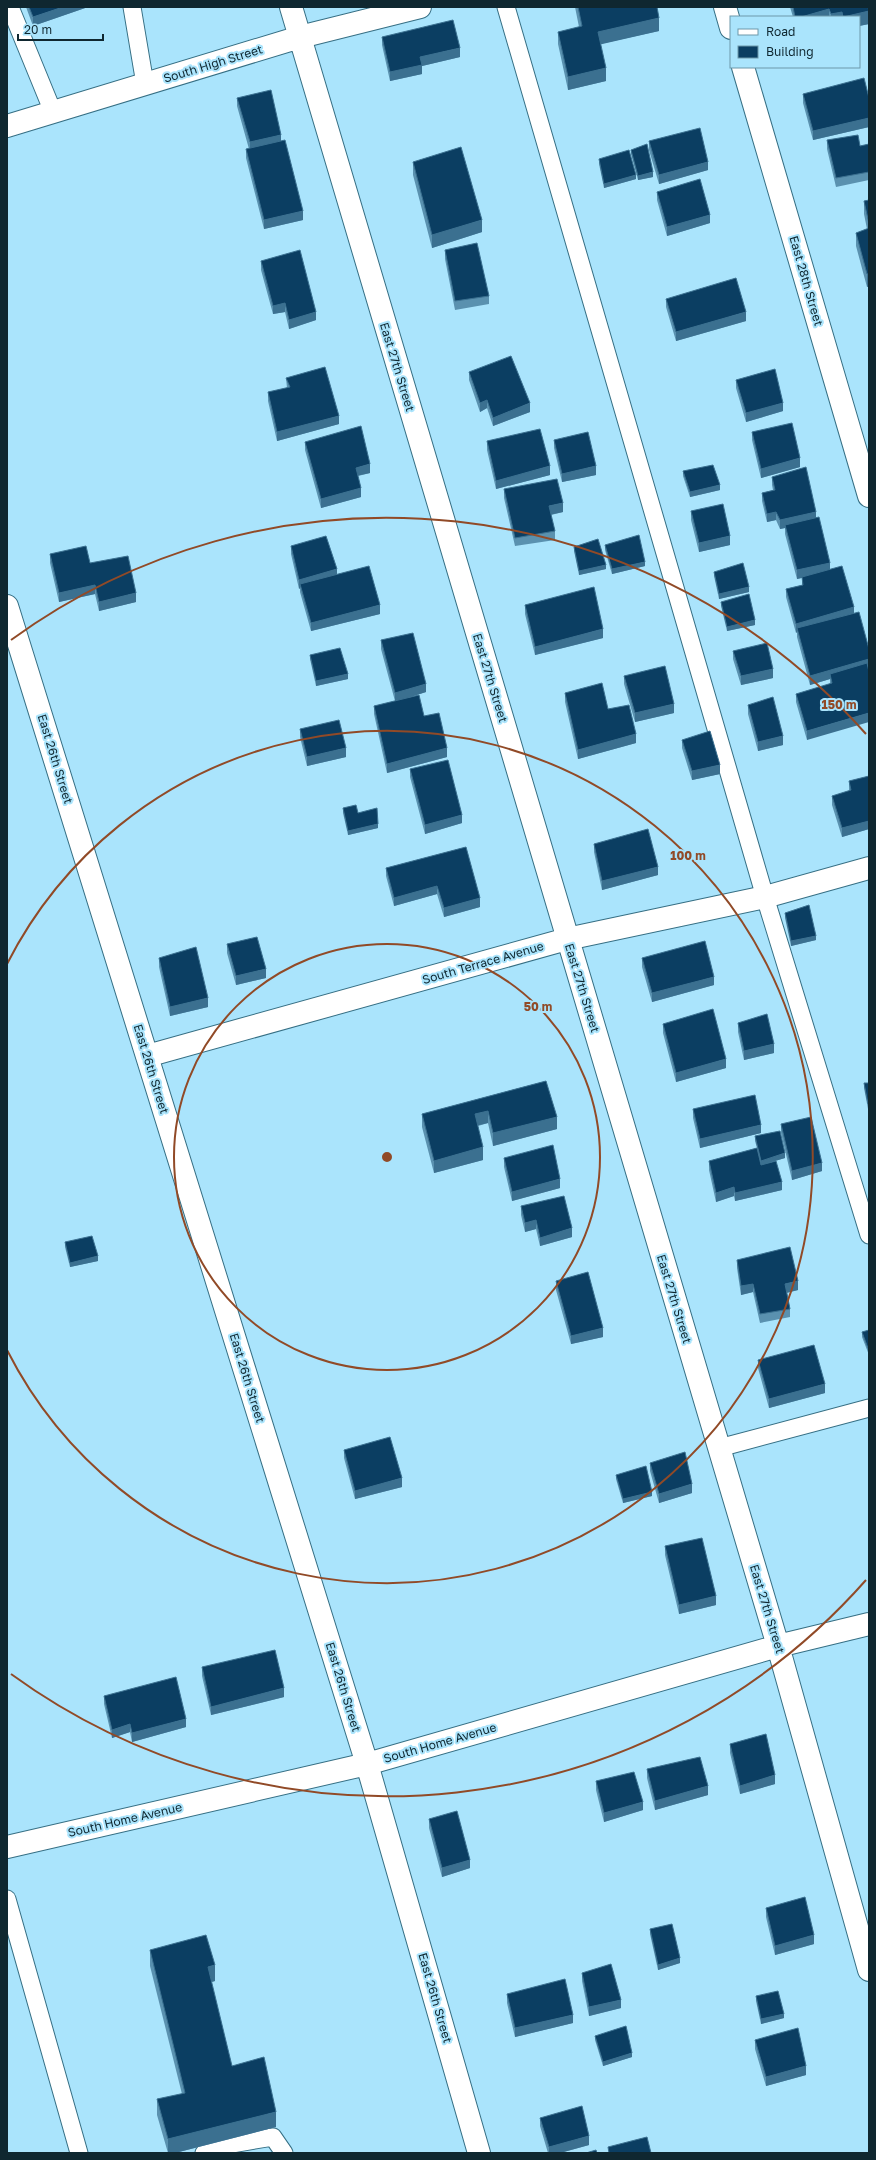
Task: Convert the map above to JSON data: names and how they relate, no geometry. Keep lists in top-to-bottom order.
{
  "streets": {
    "street": [
      "South High Street",
      "East 28th Street",
      "East 27th Street",
      "East 26th Street",
      "South Terrace Avenue",
      "South Home Avenue"
    ]
  },
  "crossings": [
    ["South High Street", "East 27th Street"],
    ["East 27th Street", "South Terrace Avenue"],
    ["East 27th Street", "South Home Avenue"],
    ["East 26th Street", "South Terrace Avenue"],
    ["East 26th Street", "South Home Avenue"]
  ],
  "legend": ["Road", "Building"],
  "scale_bar": "20 m",
  "rings": ["150 m", "100 m", "50 m"]
}
